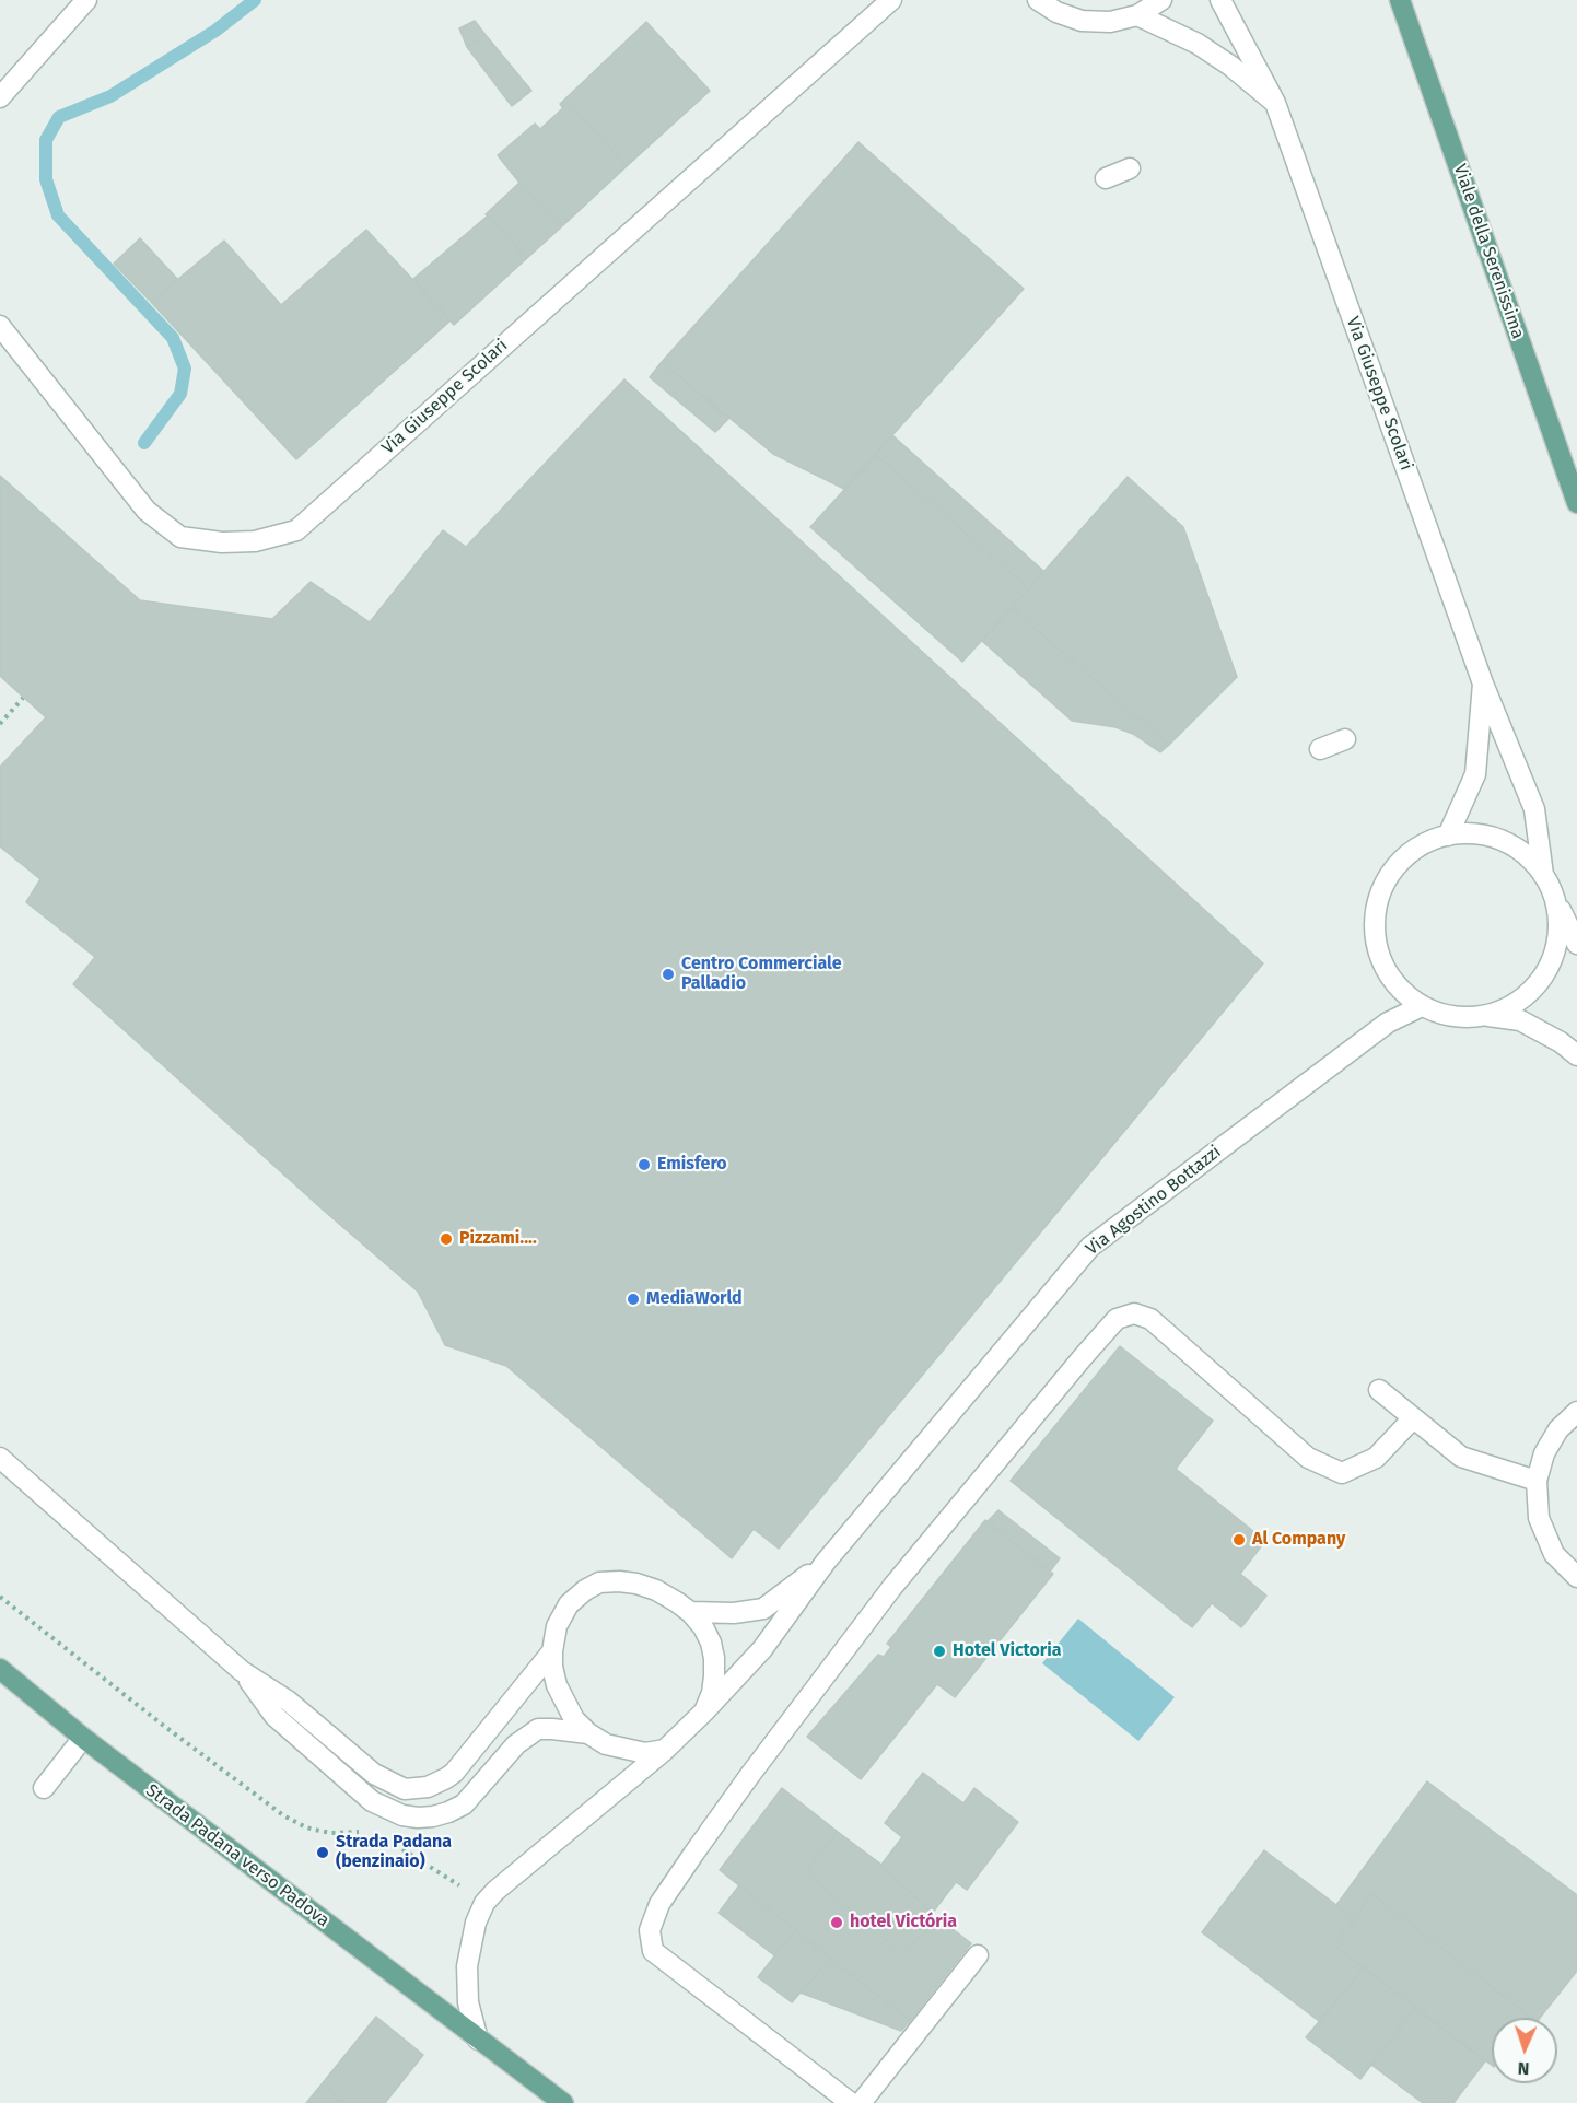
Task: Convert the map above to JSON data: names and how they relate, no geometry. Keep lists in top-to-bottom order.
{
  "streets": {
    "main road": ["Viale della Serenissima", "Strada Padana verso Padova"],
    "street": ["Via Giuseppe Scolari", "Via Agostino Bottazzi"]
  },
  "crossings": [
    ["Via Giuseppe Scolari", "Via Agostino Bottazzi"]
  ],
  "places": [
    "Centro Commerciale Palladio",
    "Emisfero",
    "Pizzami....",
    "MediaWorld",
    "Al Company",
    "Hotel Victoria",
    "Strada Padana (benzinaio)",
    "hotel Victória"
  ],
  "north": "bottom"
}
